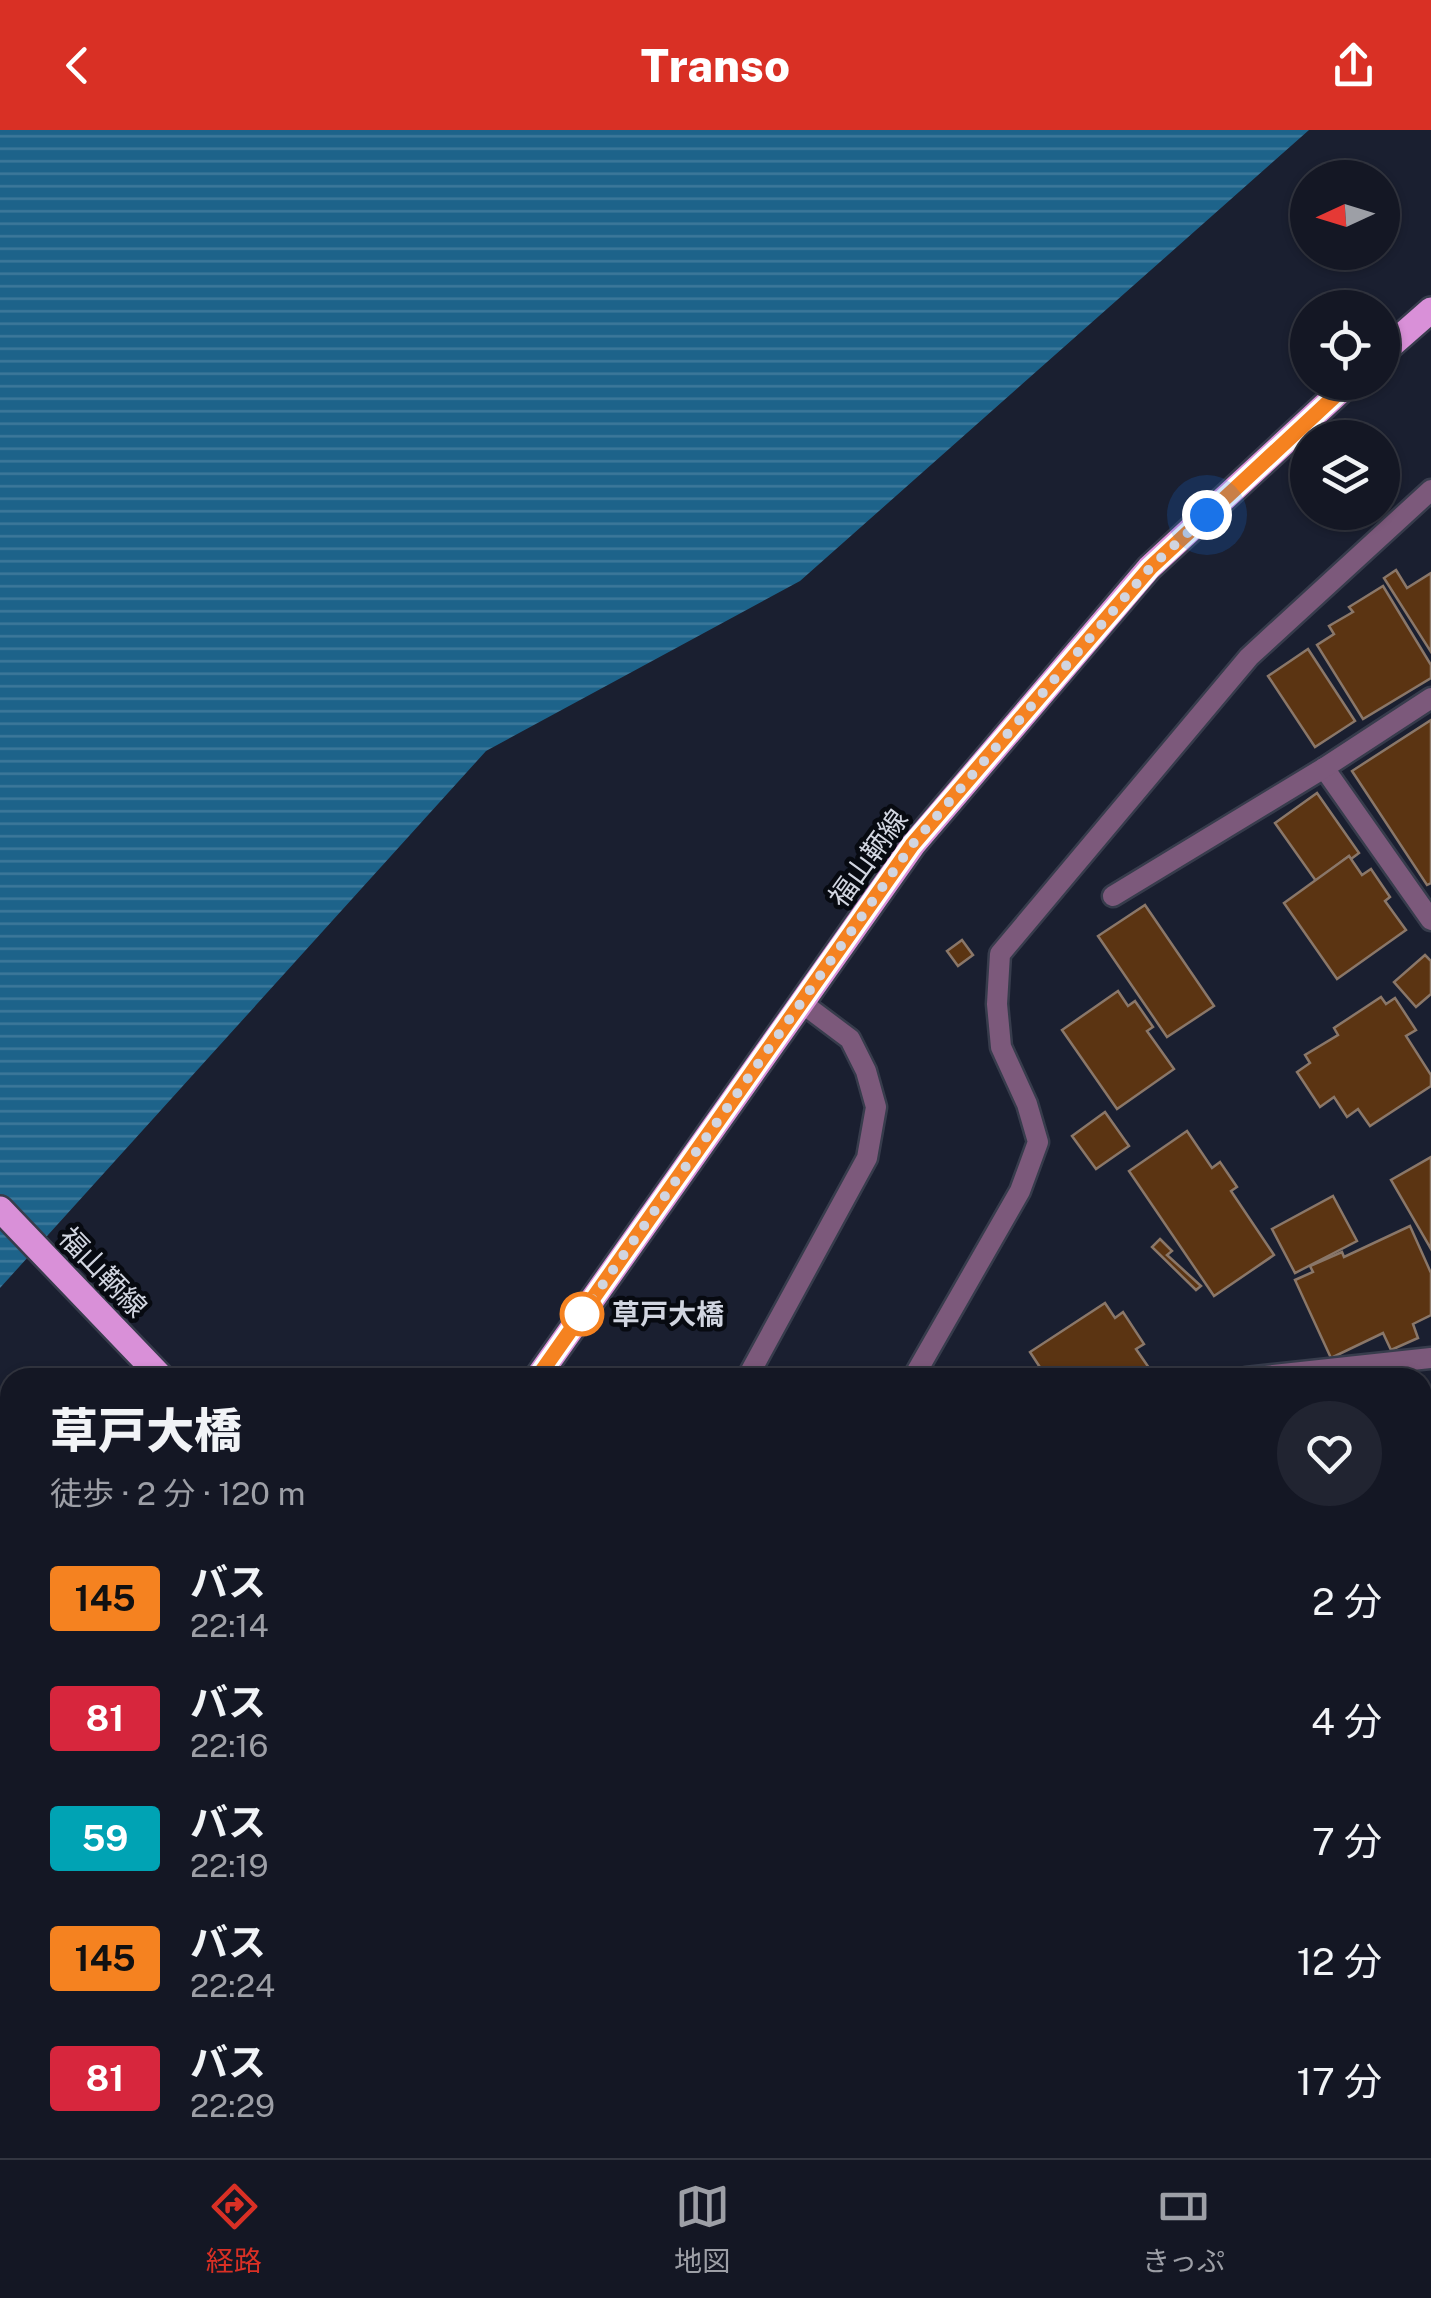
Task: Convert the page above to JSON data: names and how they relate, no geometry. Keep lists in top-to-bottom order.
{
  "streets": {
    "main road": ["福山鞆線"]
  },
  "places": ["草戸大橋"],
  "lines": ["bus line 145"],
  "north": "left",
  "page": {
    "header": "Transo",
    "heading": ["草戸大橋", "徒歩 · 2 分 · 120 m"],
    "list": [
      {
        "mark": "145",
        "name": "バス",
        "note": "22:14",
        "value": "2 分"
      },
      {
        "mark": "81",
        "name": "バス",
        "note": "22:16",
        "value": "4 分"
      },
      {
        "mark": "59",
        "name": "バス",
        "note": "22:19",
        "value": "7 分"
      },
      {
        "mark": "145",
        "name": "バス",
        "note": "22:24",
        "value": "12 分"
      },
      {
        "mark": "81",
        "name": "バス",
        "note": "22:29",
        "value": "17 分"
      }
    ],
    "tabs": ["経路", "地図", "きっぷ"]
  }
}
